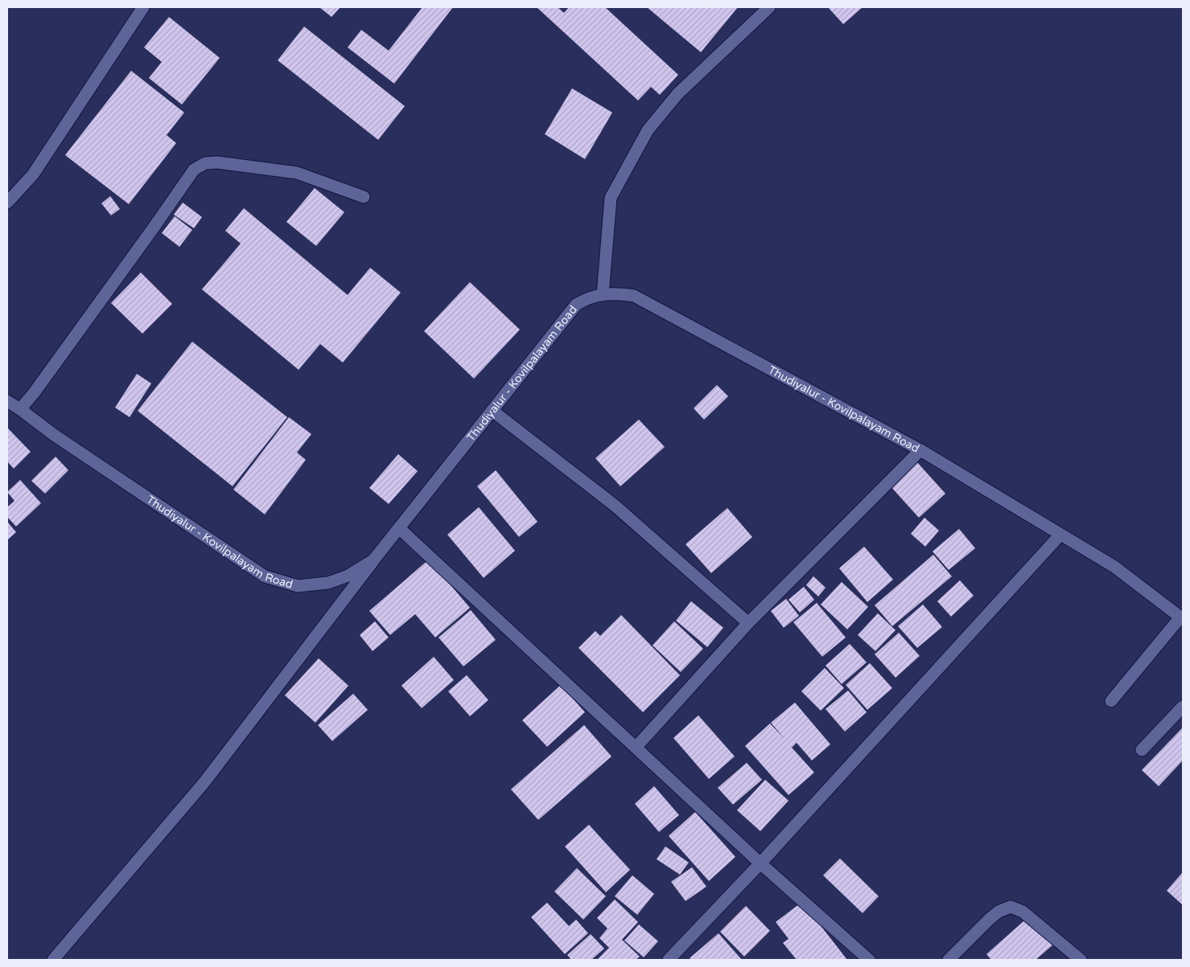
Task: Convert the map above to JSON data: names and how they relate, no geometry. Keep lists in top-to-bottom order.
{
  "streets": {
    "street": ["Thudiyalur - Kovilpalayam Road"]
  }
}
